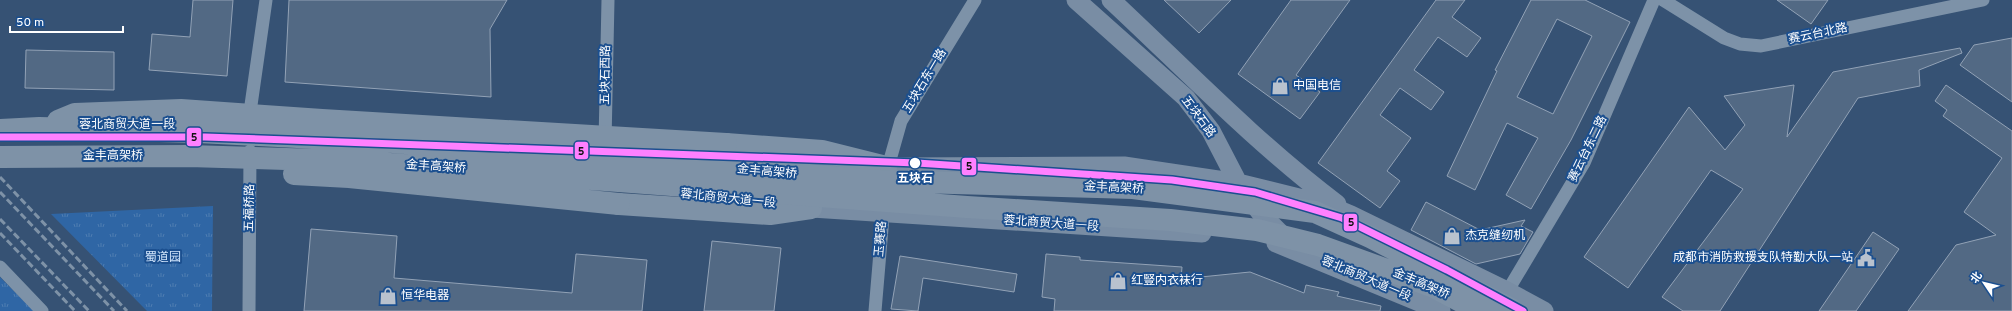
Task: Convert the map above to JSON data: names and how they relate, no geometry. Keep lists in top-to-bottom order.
{
  "streets": {
    "highway": ["金丰高架桥"],
    "main road": ["五块石路", "蓉北商贸大道一段"],
    "street": [
      "赛云台北路",
      "五块石西路",
      "五块石东一路",
      "赛云台东二路",
      "五福桥路",
      "玉赛路"
    ]
  },
  "crossings": [
    ["五块石西路", "蓉北商贸大道一段"],
    ["五块石东一路", "蓉北商贸大道一段"],
    ["五块石东一路", "玉赛路"],
    ["五块石路", "蓉北商贸大道一段"],
    ["蓉北商贸大道一段", "赛云台东二路"],
    ["蓉北商贸大道一段", "金丰高架桥"],
    ["蓉北商贸大道一段", "五福桥路"],
    ["蓉北商贸大道一段", "玉赛路"],
    ["赛云台东二路", "金丰高架桥"]
  ],
  "parks": ["蜀道园"],
  "places": {
    "shop": [
      "中国电信",
      "杰克缝纫机",
      "红豎内衣袜行",
      "恒华电器"
    ],
    "other": ["五块石"],
    "public building": ["成都市消防救援支队特勤大队一站"]
  },
  "lines": ["transit line 5"],
  "scale_bar": "50 m",
  "north": "top left"
}
